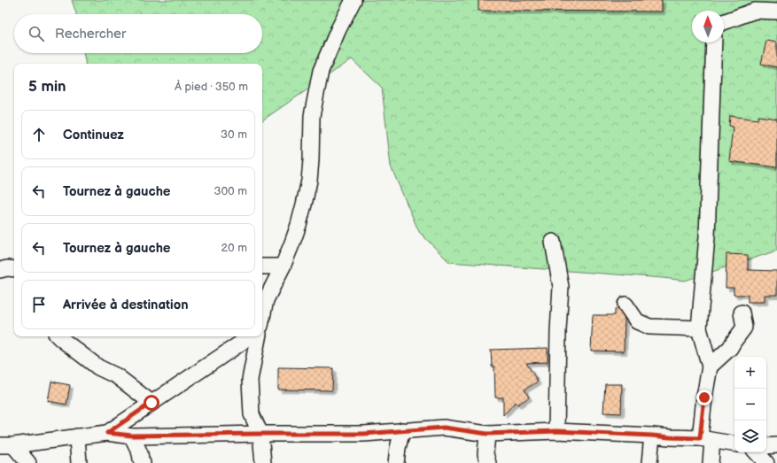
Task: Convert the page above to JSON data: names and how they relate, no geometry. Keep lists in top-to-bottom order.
{
  "north": "top",
  "page": {
    "search": "Rechercher",
    "heading": ["5 min", "À pied · 350 m"],
    "list": [
      ["Continuez", "30 m"],
      ["Tournez à gauche", "300 m"],
      ["Tournez à gauche", "20 m"],
      "Arrivée à destination"
    ],
    "map_buttons": ["+", "−"]
  }
}
